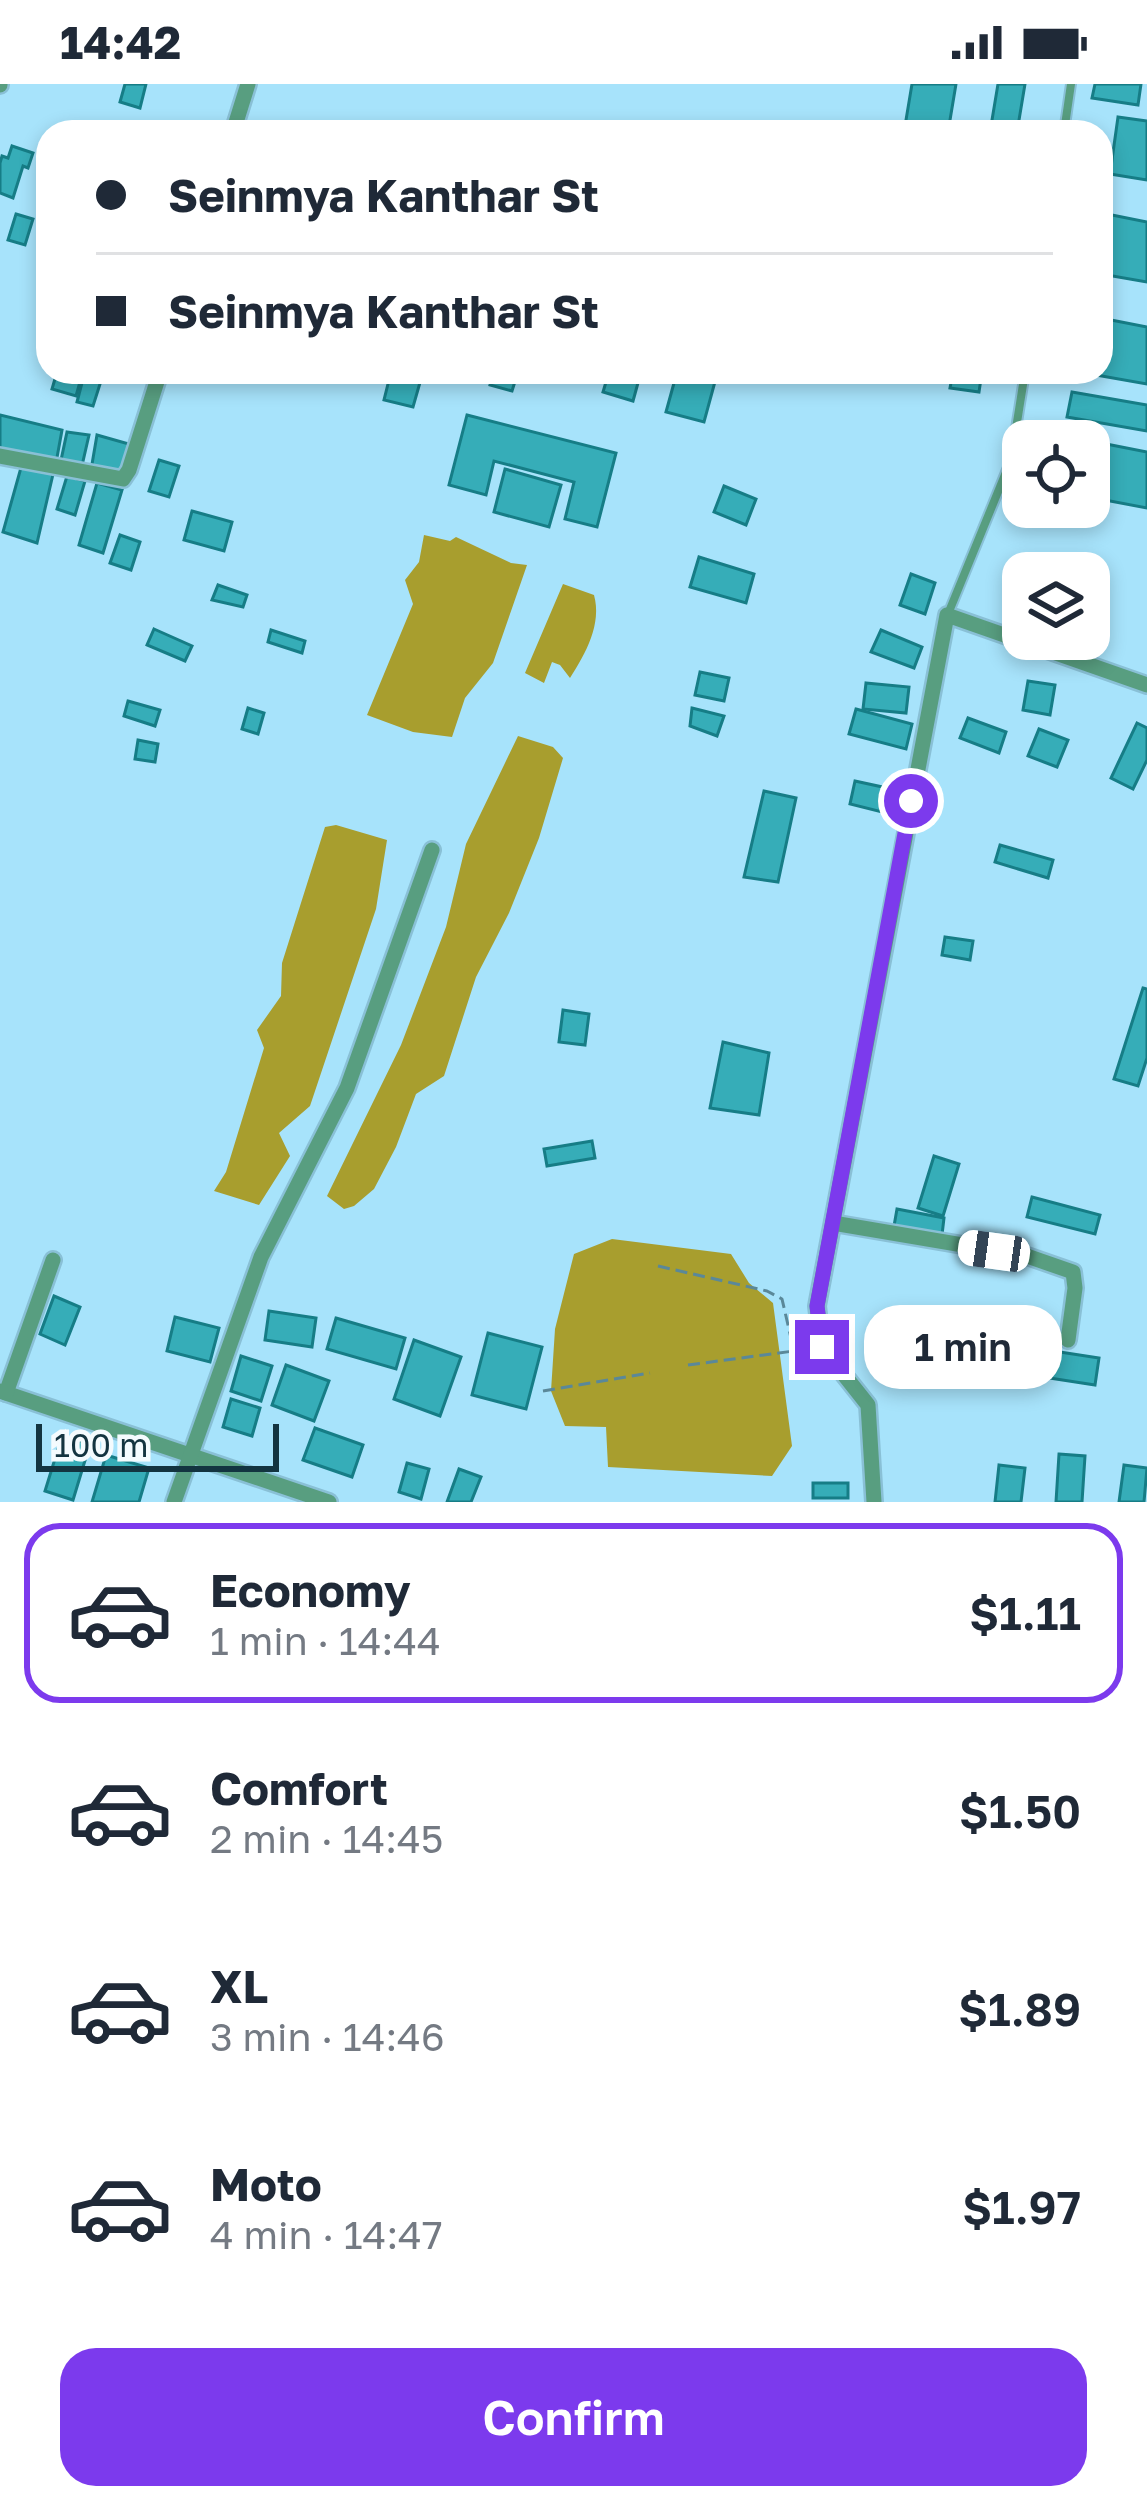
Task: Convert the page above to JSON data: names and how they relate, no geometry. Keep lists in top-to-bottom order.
{
  "scale_bar": "100 m",
  "page": {
    "status": "14:42",
    "banner": ["Seinmya Kanthar St", "Seinmya Kanthar St"],
    "bubble": "1 min",
    "scale": "100 m",
    "list": [
      {
        "name": "Economy",
        "note": "1 min · 14:44",
        "value": "$1.11"
      },
      {
        "name": "Comfort",
        "note": "2 min · 14:45",
        "value": "$1.50"
      },
      {
        "name": "XL",
        "note": "3 min · 14:46",
        "value": "$1.89"
      },
      {
        "name": "Moto",
        "note": "4 min · 14:47",
        "value": "$1.97"
      }
    ],
    "buttons": "Confirm"
  }
}
